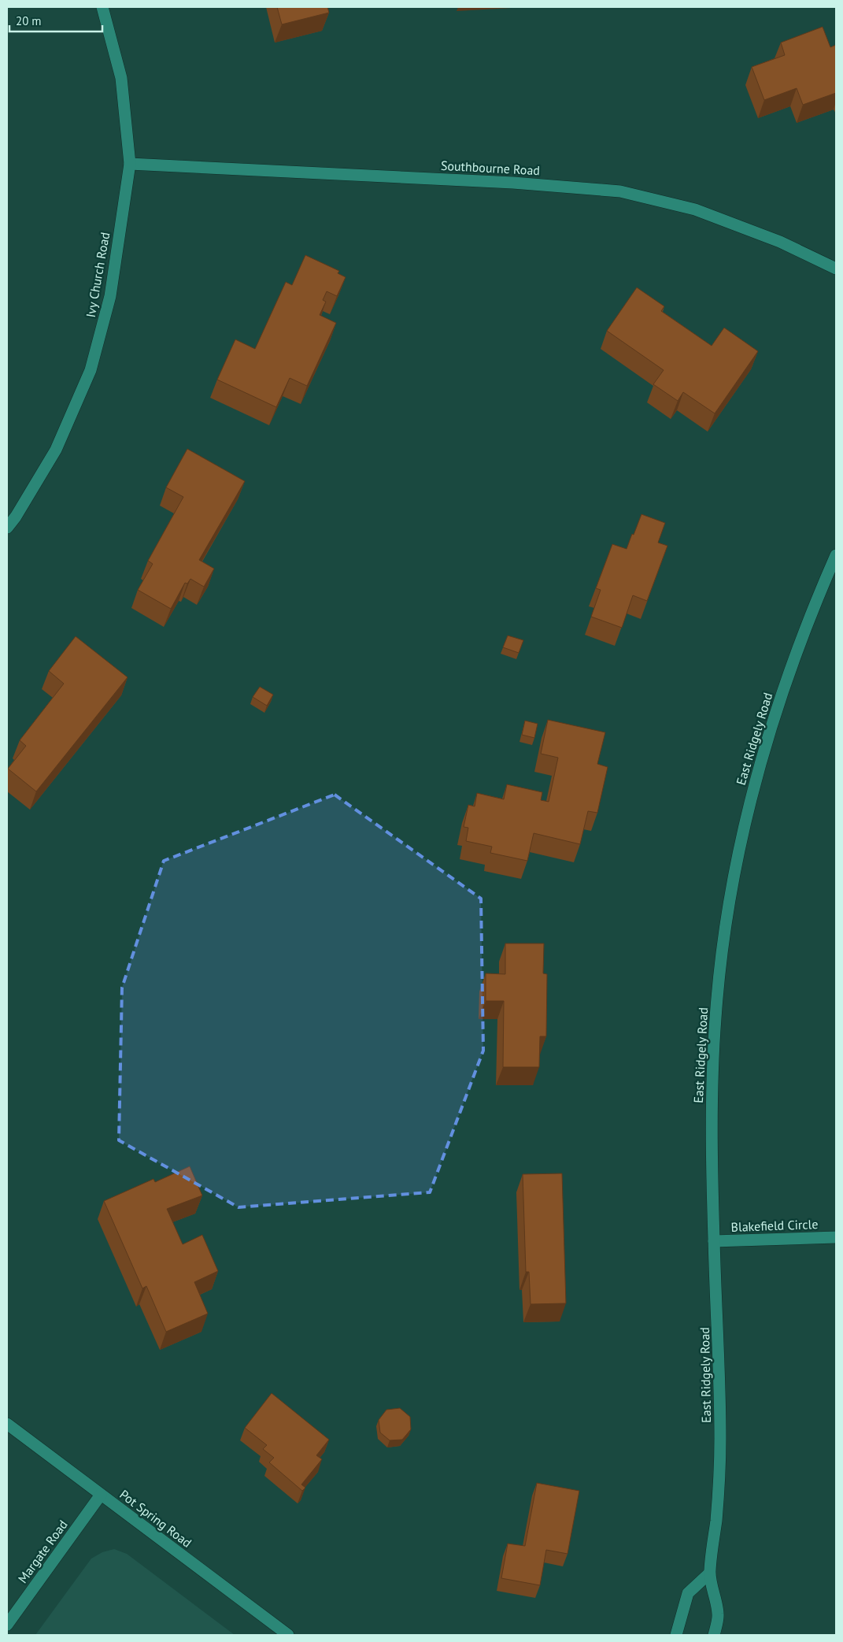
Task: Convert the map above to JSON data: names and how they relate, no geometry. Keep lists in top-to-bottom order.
{
  "streets": {
    "street": [
      "Southbourne Road",
      "Ivy Church Road",
      "East Ridgely Road",
      "Blakefield Circle",
      "Pot Spring Road",
      "Margate Road"
    ]
  },
  "crossings": [
    ["Southbourne Road", "Ivy Church Road"],
    ["East Ridgely Road", "Blakefield Circle"],
    ["Pot Spring Road", "Margate Road"]
  ],
  "scale_bar": "20 m"
}
